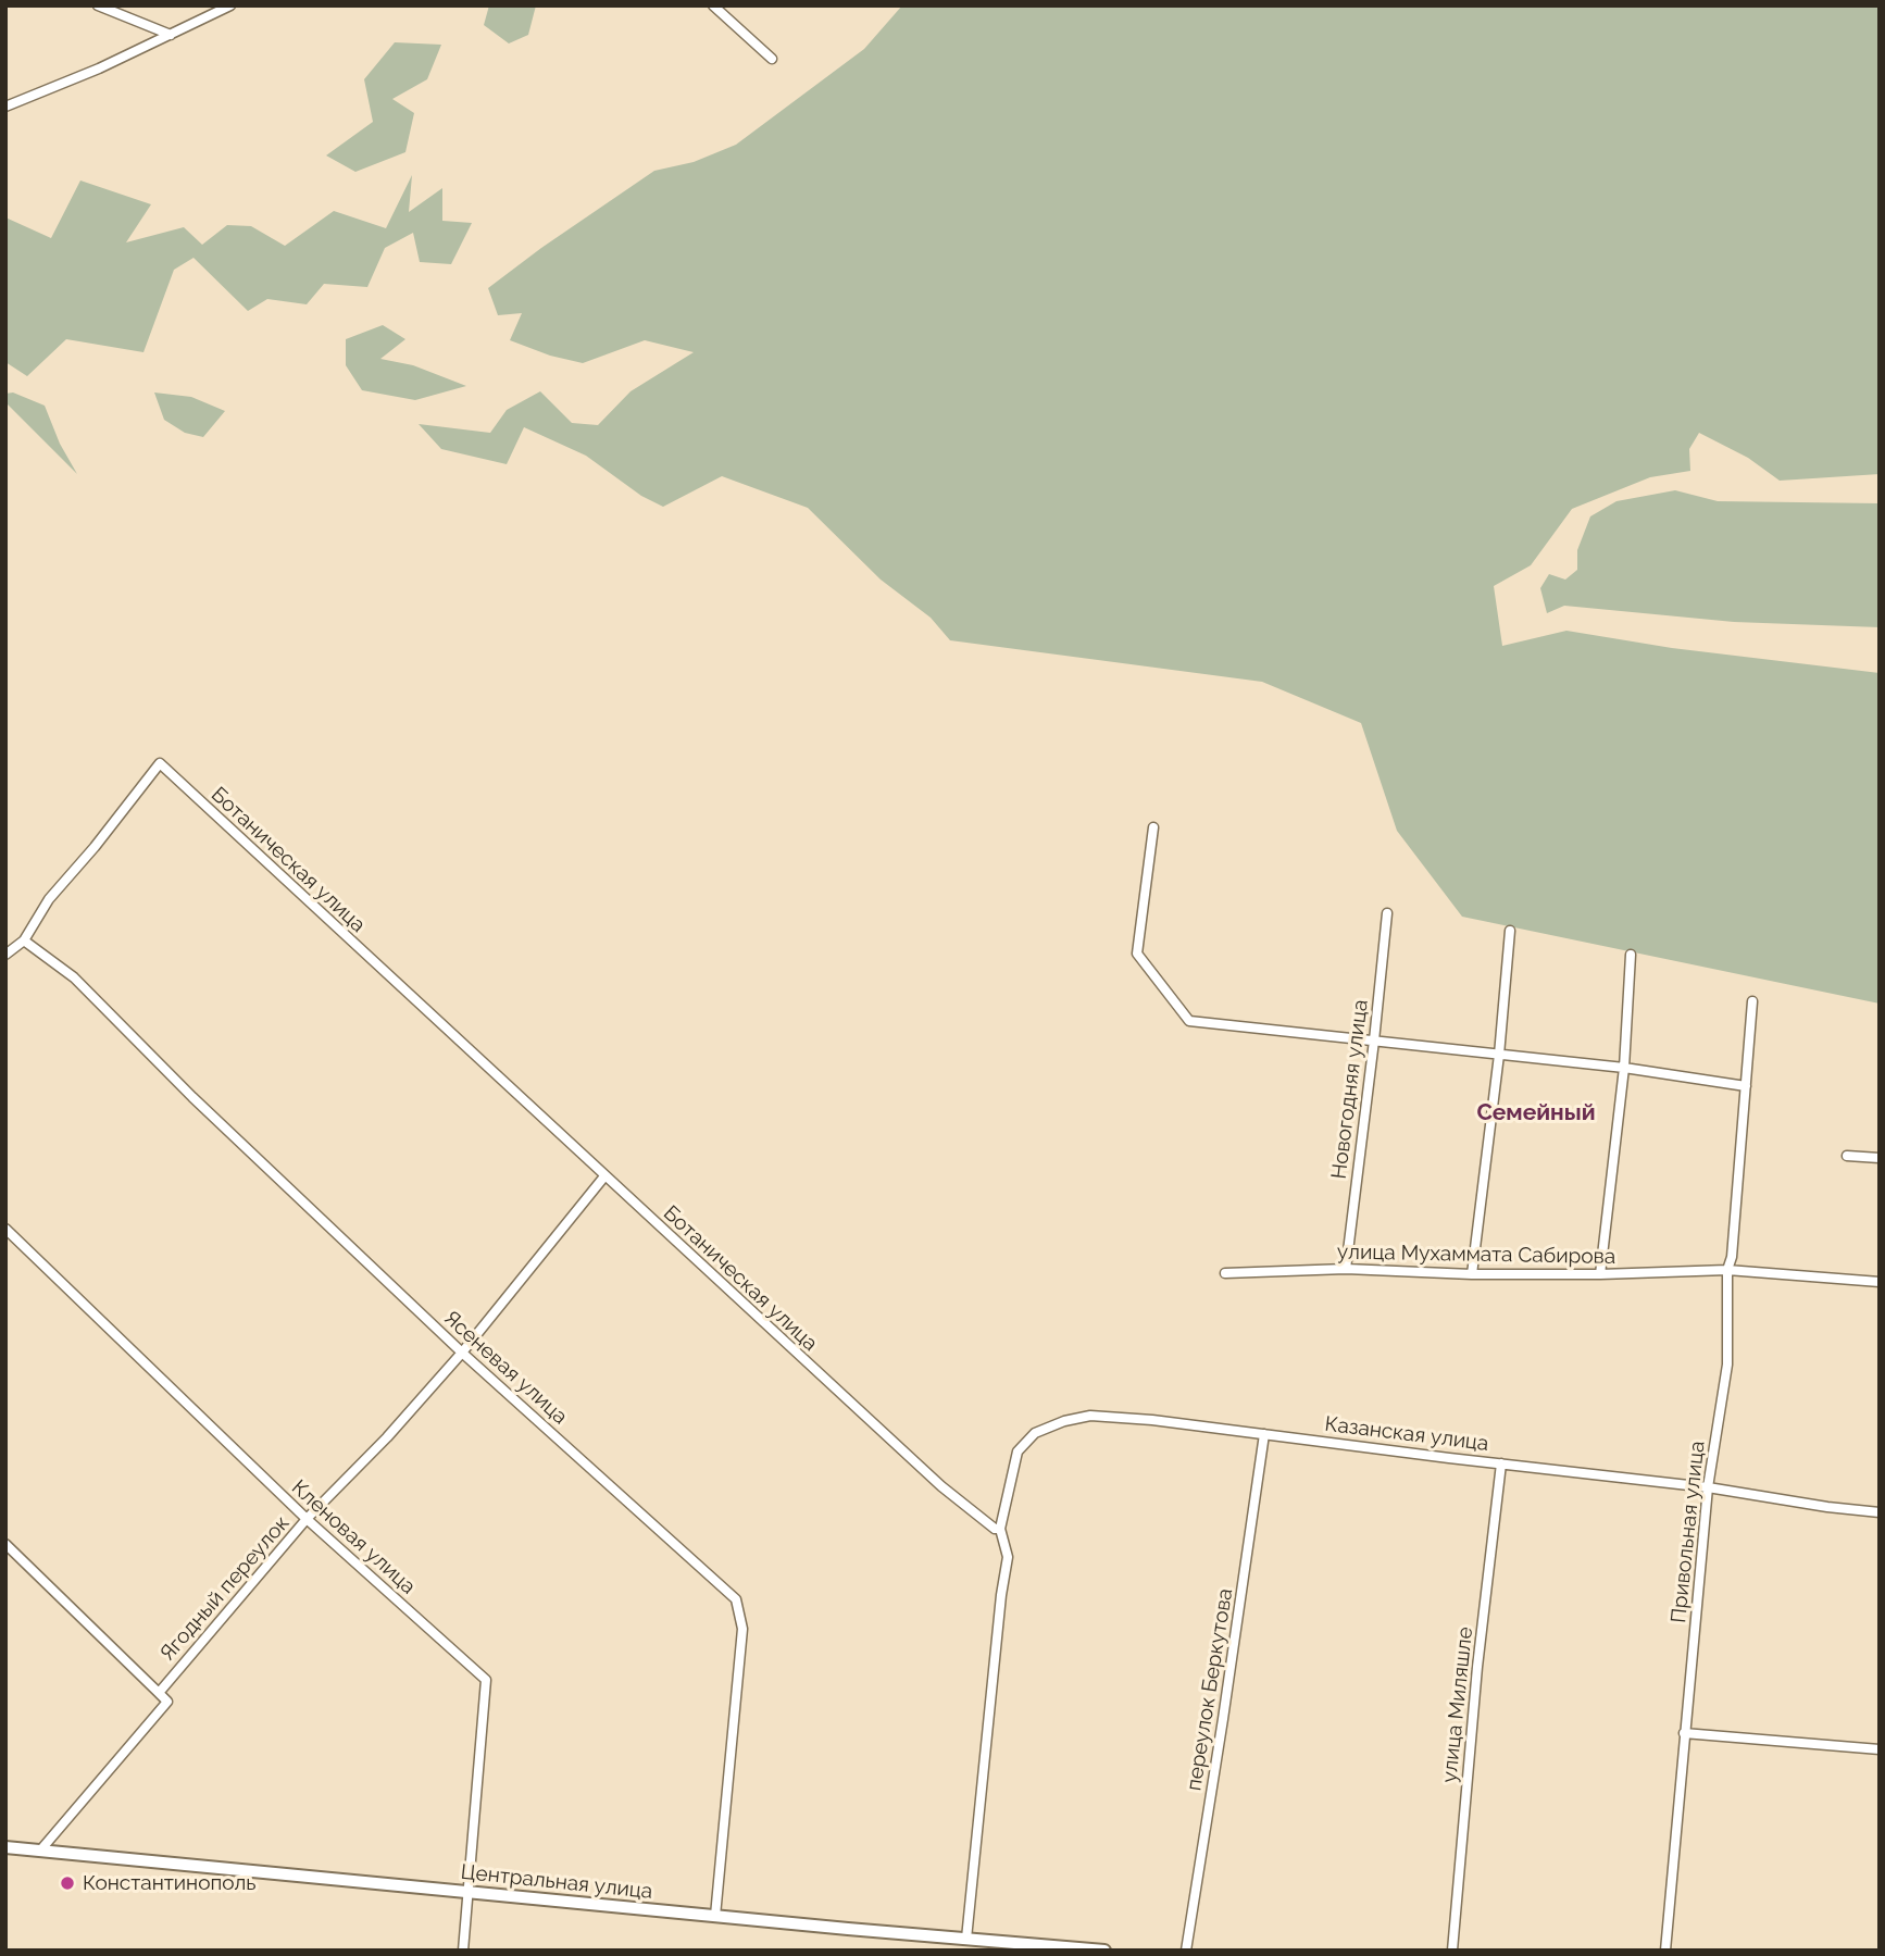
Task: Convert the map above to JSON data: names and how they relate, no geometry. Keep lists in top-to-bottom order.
{
  "streets": {
    "street": [
      "Ботаническая улица",
      "Новогодняя улица",
      "улица Мухаммата Сабирова",
      "Ясеневая улица",
      "Казанская улица",
      "Привольная улица",
      "Кленовая улица",
      "Ягодный переулок",
      "переулок Беркутова",
      "улица Миляшле",
      "Центральная улица"
    ]
  },
  "crossings": [
    ["Ботаническая улица", "Ясеневая улица"],
    ["Ботаническая улица", "Казанская улица"],
    ["Ботаническая улица", "Ягодный переулок"],
    ["Новогодняя улица", "улица Мухаммата Сабирова"],
    ["улица Мухаммата Сабирова", "Привольная улица"],
    ["Ясеневая улица", "Ягодный переулок"],
    ["Ясеневая улица", "Центральная улица"],
    ["Казанская улица", "Привольная улица"],
    ["Казанская улица", "переулок Беркутова"],
    ["Казанская улица", "улица Миляшле"],
    ["Кленовая улица", "Ягодный переулок"],
    ["Кленовая улица", "Центральная улица"],
    ["Ягодный переулок", "Центральная улица"]
  ],
  "districts": ["Семейный"],
  "places": ["Константинополь"]
}
